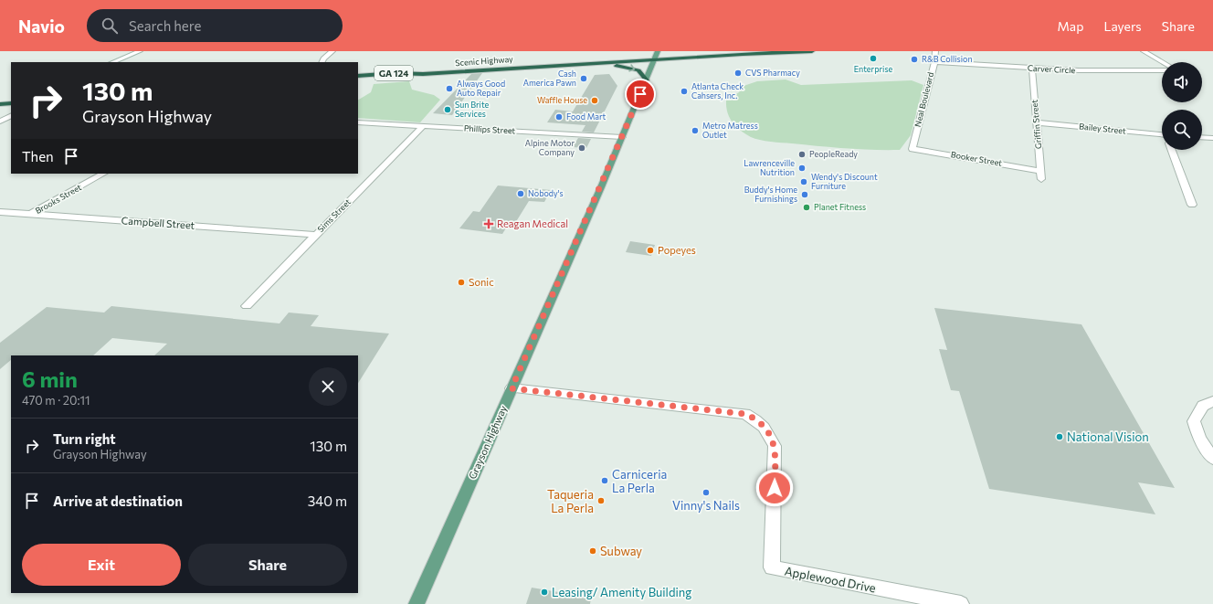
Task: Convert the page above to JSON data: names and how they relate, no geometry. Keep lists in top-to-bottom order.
{
  "streets": {
    "highway": ["Scenic Highway", "GA 124"],
    "main road": ["Grayson Highway"],
    "street": [
      "Carver Circle",
      "Neal Boulevard",
      "Griffin Street",
      "Bailey Street",
      "Phillips Street",
      "Booker Street",
      "Brooks Street",
      "Sims Street",
      "Campbell Street",
      "Applewood Drive"
    ]
  },
  "crossings": [
    ["Scenic Highway", "Grayson Highway"],
    ["Carver Circle", "Neal Boulevard"],
    ["Carver Circle", "Griffin Street"],
    ["Neal Boulevard", "Booker Street"],
    ["Griffin Street", "Bailey Street"],
    ["Griffin Street", "Booker Street"],
    ["Phillips Street", "Sims Street"],
    ["Phillips Street", "Grayson Highway"],
    ["Brooks Street", "Campbell Street"],
    ["Sims Street", "Campbell Street"],
    ["Grayson Highway", "Applewood Drive"]
  ],
  "places": {
    "other": [
      "Enterprise",
      "R&B Collision",
      "CVS Pharmacy",
      "Cash America Pawn",
      "Always Good Auto Repair",
      "Atlanta Check Cahsers, Inc.",
      "Waffle House",
      "Sun Brite Services",
      "Food Mart",
      "Metro Matress Outlet",
      "Alpine Motor Company",
      "PeopleReady",
      "Lawrenceville Nutrition",
      "Wendy's Discount Furniture",
      "Nobody's",
      "Buddy's Home Furnishings",
      "Planet Fitness",
      "Popeyes",
      "Sonic",
      "National Vision",
      "Carniceria La Perla",
      "Vinny's Nails",
      "Taqueria La Perla",
      "Subway",
      "Leasing/ Amenity Building"
    ],
    "health": ["Reagan Medical"]
  },
  "page": {
    "header": "Navio",
    "search": "Search here",
    "nav": ["Map", "Layers", "Share"],
    "turn": ["130 m", "Grayson Highway"],
    "then": "Then",
    "heading": ["6 min", "470 m · 20:11"],
    "list": [
      {
        "name": "Turn right",
        "note": "Grayson Highway",
        "value": "130 m"
      },
      {
        "name": "Arrive at destination",
        "value": "340 m"
      }
    ],
    "buttons": ["Exit", "Share"]
  }
}
